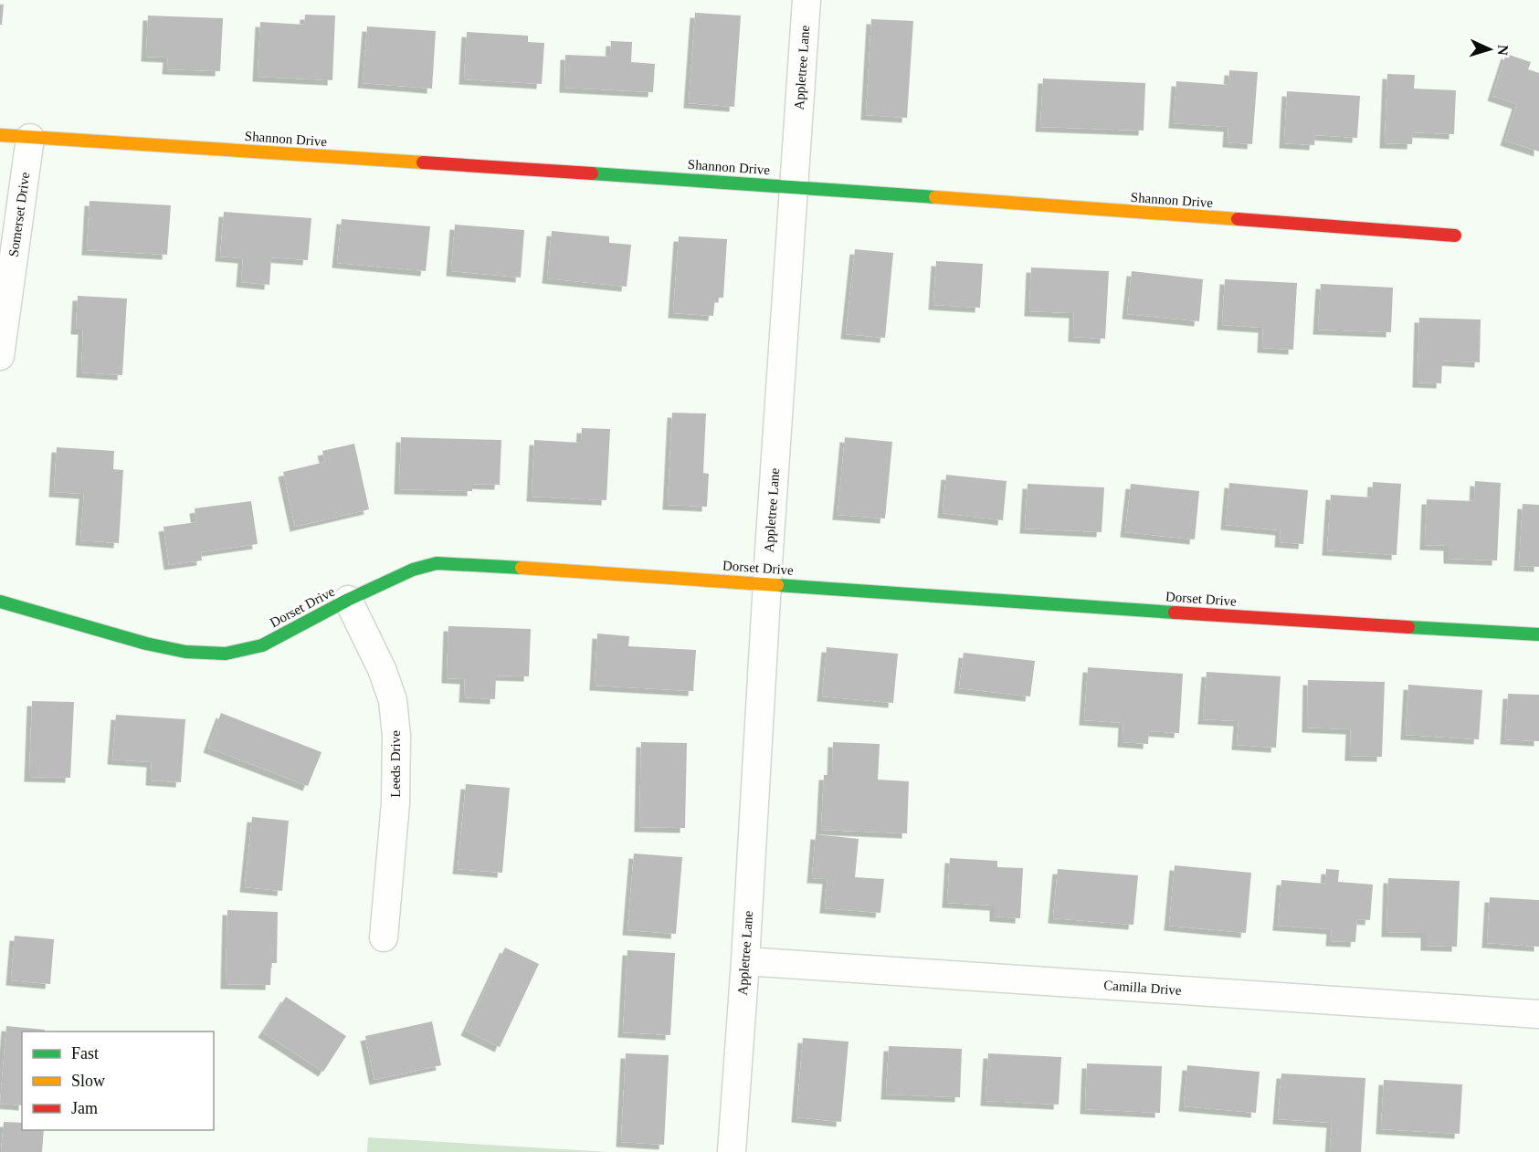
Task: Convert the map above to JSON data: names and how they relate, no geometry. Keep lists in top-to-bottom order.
{
  "streets": {
    "street": [
      "Appletree Lane",
      "Shannon Drive",
      "Somerset Drive",
      "Dorset Drive",
      "Leeds Drive",
      "Camilla Drive"
    ]
  },
  "crossings": [
    ["Appletree Lane", "Shannon Drive"],
    ["Appletree Lane", "Dorset Drive"],
    ["Appletree Lane", "Camilla Drive"],
    ["Shannon Drive", "Somerset Drive"],
    ["Dorset Drive", "Leeds Drive"]
  ],
  "legend": ["Fast", "Slow", "Jam"],
  "north": "right"
}
